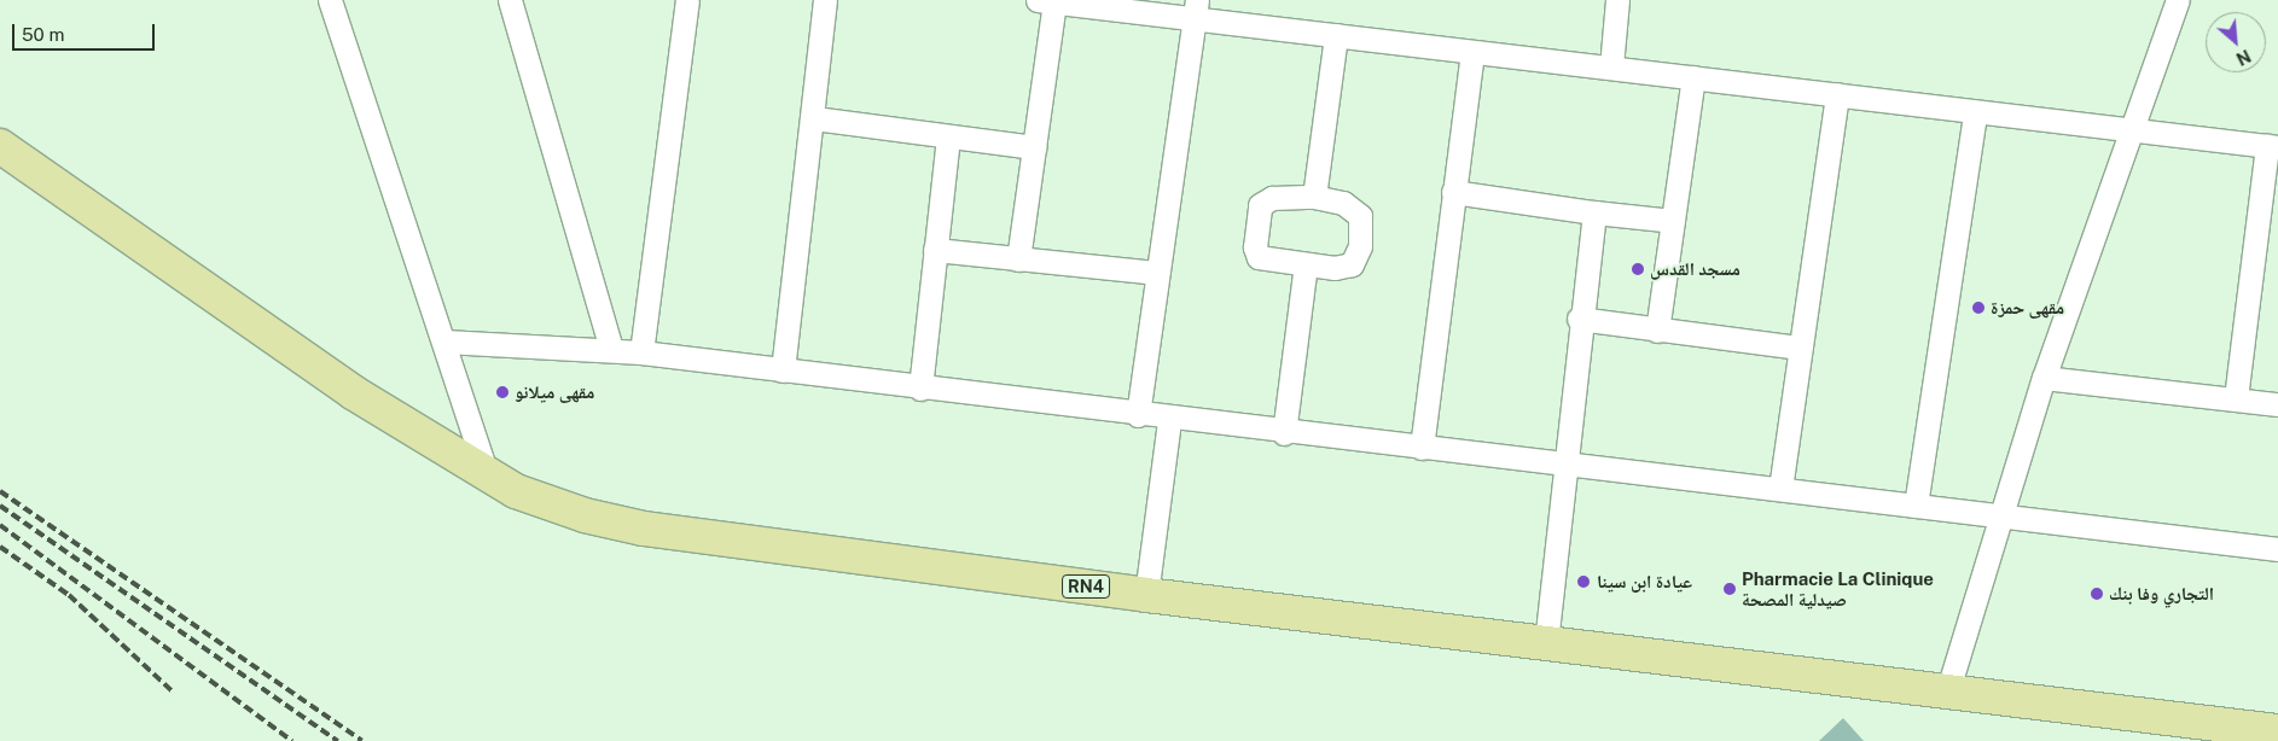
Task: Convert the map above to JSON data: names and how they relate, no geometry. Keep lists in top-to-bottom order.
{
  "streets": {
    "main road": ["RN4"]
  },
  "places": [
    "مسجد القدس",
    "مقهى حمزة",
    "مقهى ميلانو",
    "عيادة ابن سينا",
    "Pharmacie La Clinique صيدلية المصحة",
    "التجاري وفا بنك"
  ],
  "scale_bar": "50 m",
  "north": "bottom right"
}
